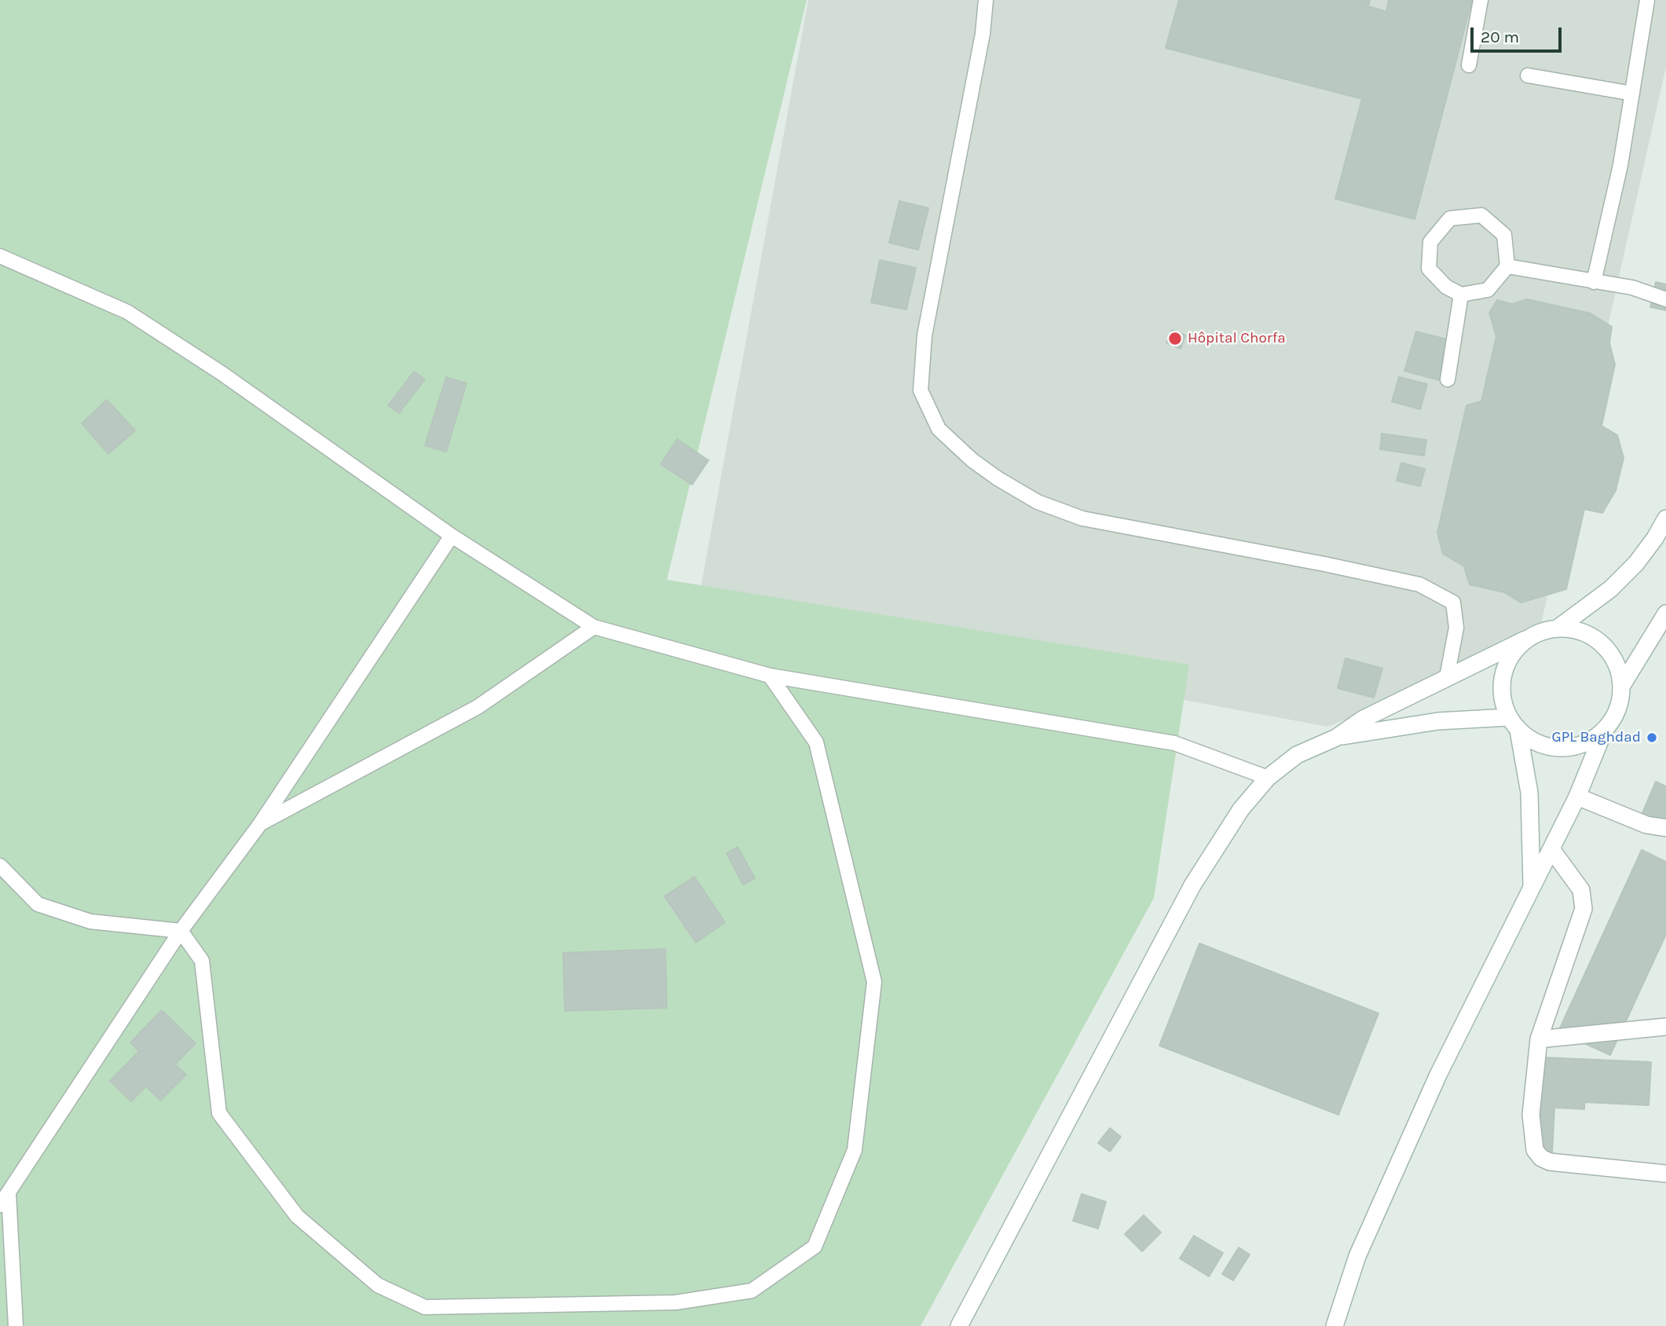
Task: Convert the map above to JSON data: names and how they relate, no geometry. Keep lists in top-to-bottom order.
{
  "places": ["Hôpital Chorfa", "GPL Baghdad"],
  "scale_bar": "20 m"
}
